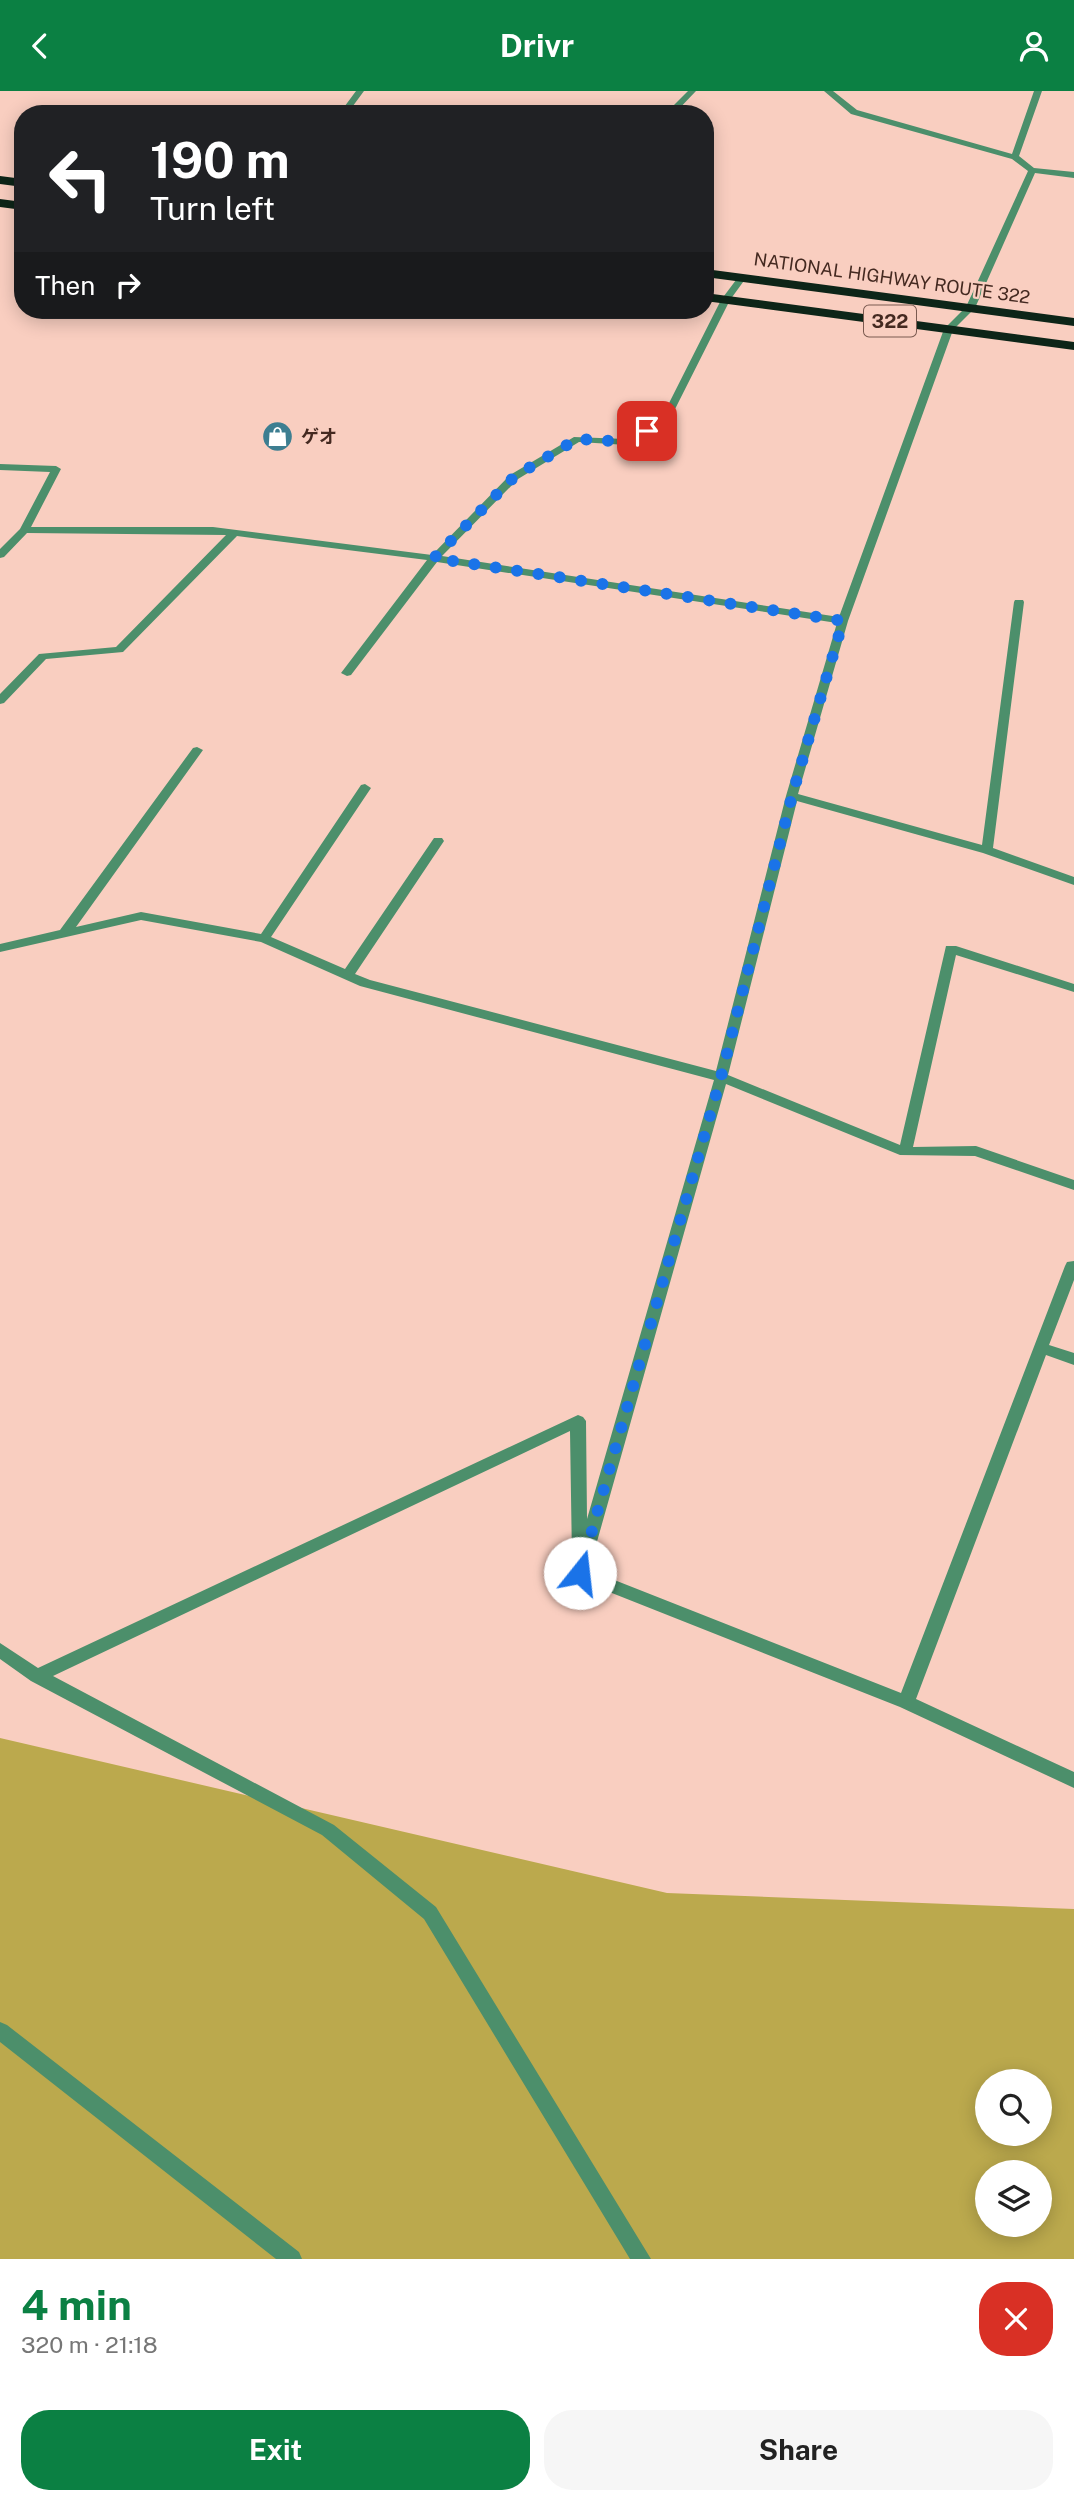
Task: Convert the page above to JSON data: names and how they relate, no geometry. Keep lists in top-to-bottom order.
{
  "streets": {
    "highway": ["NATIONAL HIGHWAY ROUTE 322", "322"]
  },
  "places": {
    "shop": ["ゲオ"]
  },
  "page": {
    "header": "Drivr",
    "turn": ["190 m", "Turn left"],
    "then": "Then",
    "heading": ["4 min", "320 m · 21:18"],
    "buttons": ["Exit", "Share"]
  }
}
